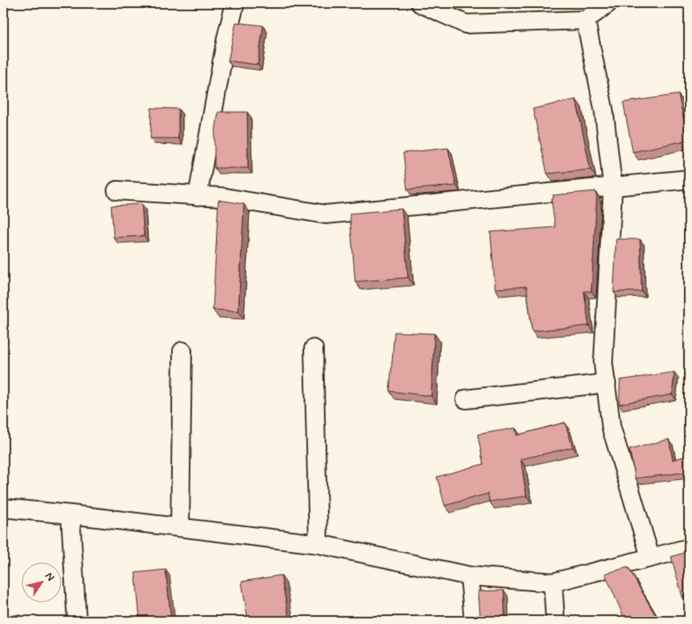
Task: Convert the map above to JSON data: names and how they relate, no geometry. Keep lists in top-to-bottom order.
{
  "north": "top right"
}
